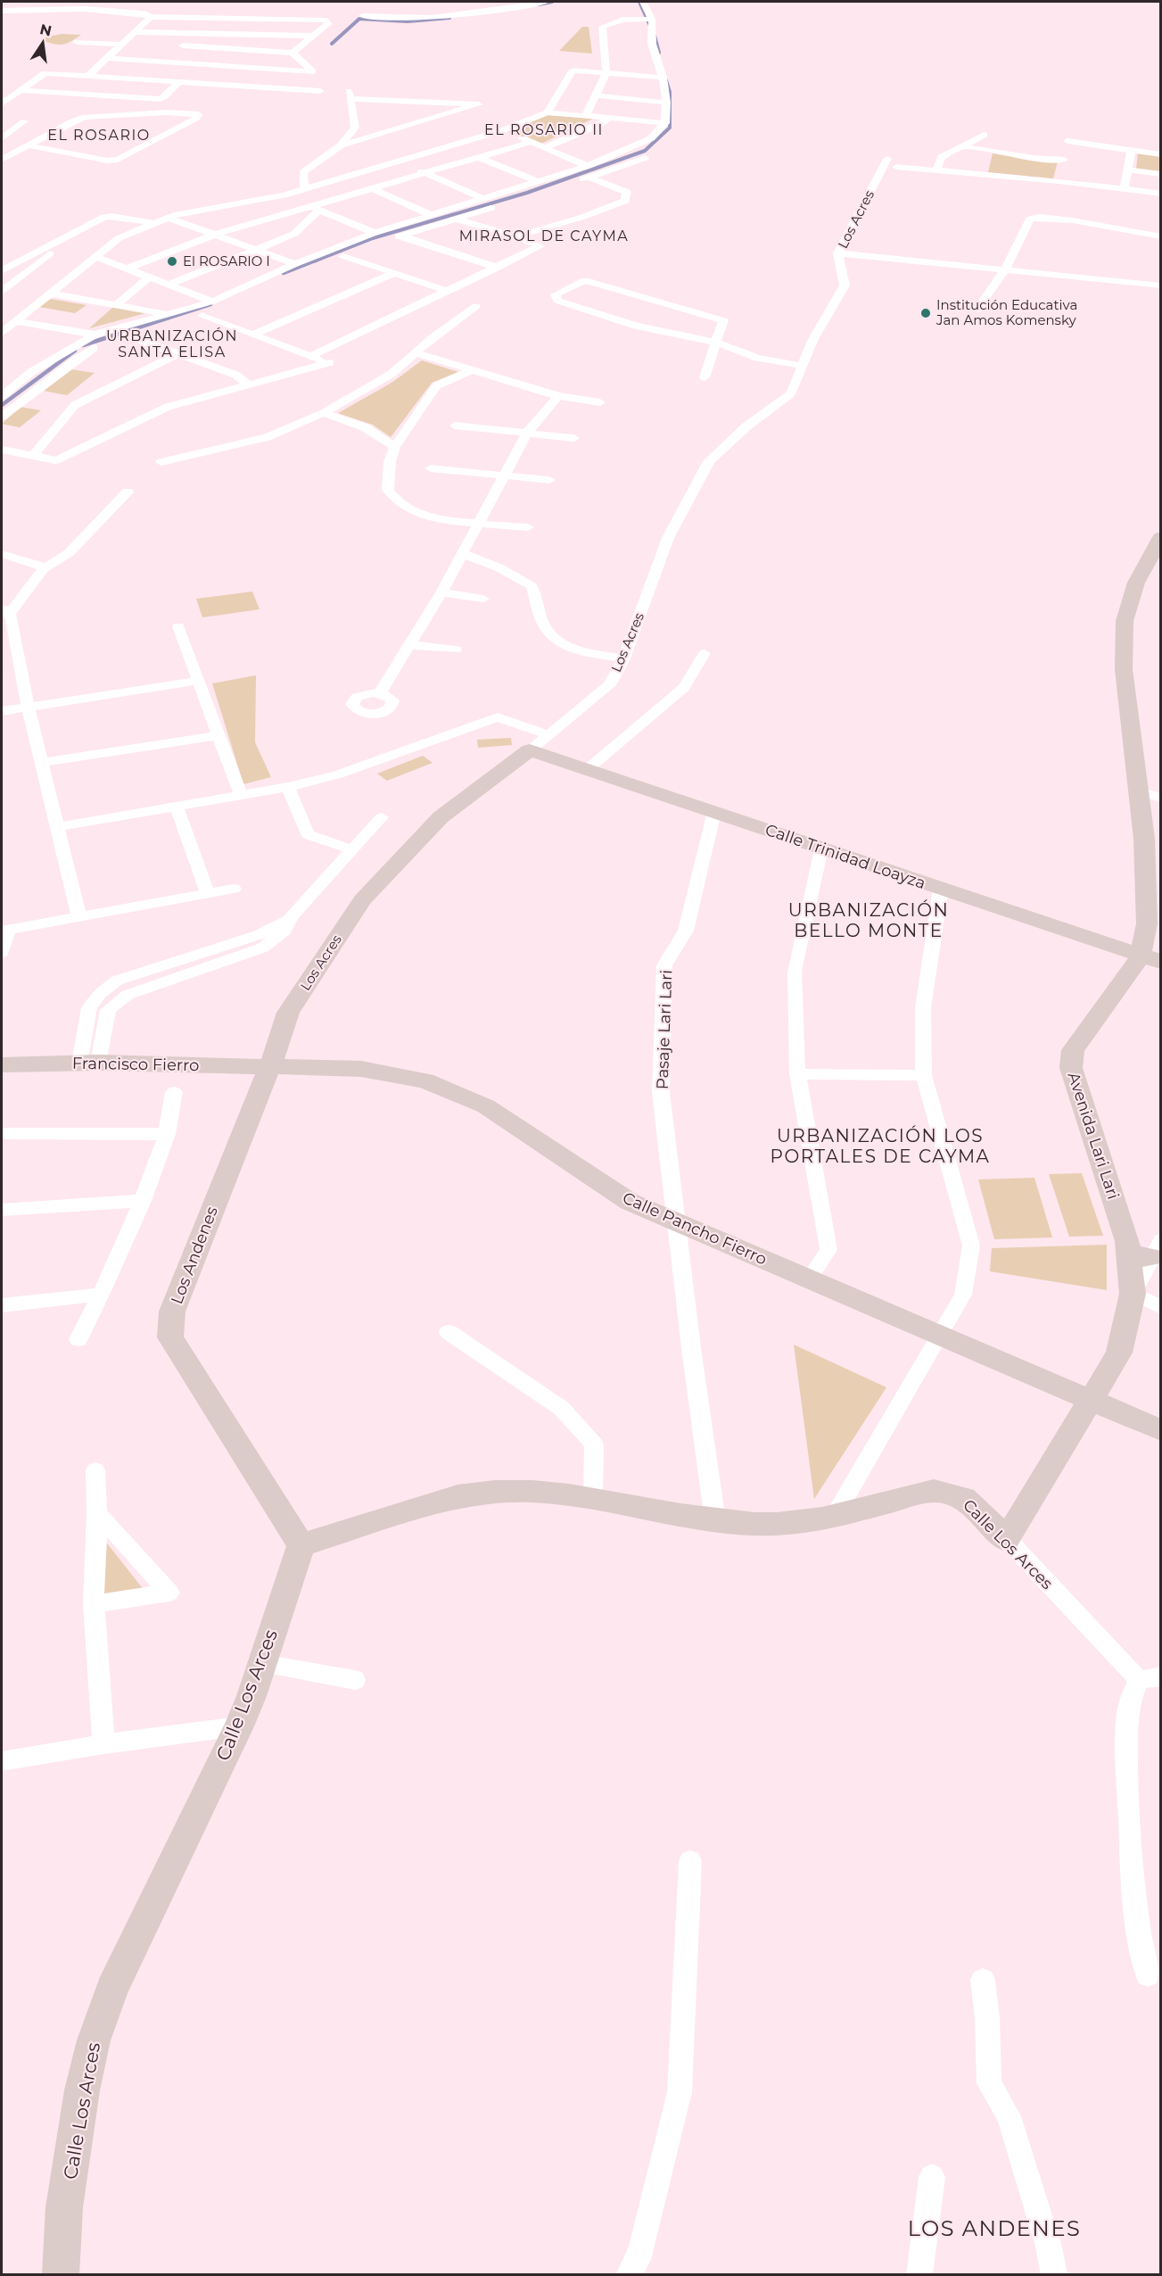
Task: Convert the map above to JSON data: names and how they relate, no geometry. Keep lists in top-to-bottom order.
{
  "streets": {
    "street": [
      "Los Acres",
      "Calle Trinidad Loayza",
      "Pasaje Lari Lari",
      "Francisco Fierro",
      "Avenida Lari Lari",
      "Calle Pancho Fierro",
      "Los Andenes",
      "Calle Los Arces"
    ]
  },
  "crossings": [
    ["Los Acres", "Calle Trinidad Loayza"],
    ["Los Acres", "Francisco Fierro"],
    ["Los Acres", "Calle Pancho Fierro"],
    ["Los Acres", "Los Andenes"],
    ["Calle Trinidad Loayza", "Pasaje Lari Lari"],
    ["Calle Trinidad Loayza", "Avenida Lari Lari"],
    ["Pasaje Lari Lari", "Calle Pancho Fierro"],
    ["Francisco Fierro", "Calle Pancho Fierro"],
    ["Francisco Fierro", "Los Andenes"],
    ["Avenida Lari Lari", "Calle Pancho Fierro"],
    ["Avenida Lari Lari", "Calle Los Arces"],
    ["Calle Pancho Fierro", "Los Andenes"],
    ["Los Andenes", "Calle Los Arces"]
  ],
  "districts": [
    "EL ROSARIO II",
    "EL ROSARIO",
    "MIRASOL DE CAYMA",
    "URBANIZACIÓN SANTA ELISA",
    "URBANIZACIÓN BELLO MONTE",
    "URBANIZACIÓN LOS PORTALES DE CAYMA",
    "LOS ANDENES"
  ],
  "places": ["El ROSARIO I", "Institución Educativa Jan Amos Komensky"],
  "north": "top"
}
